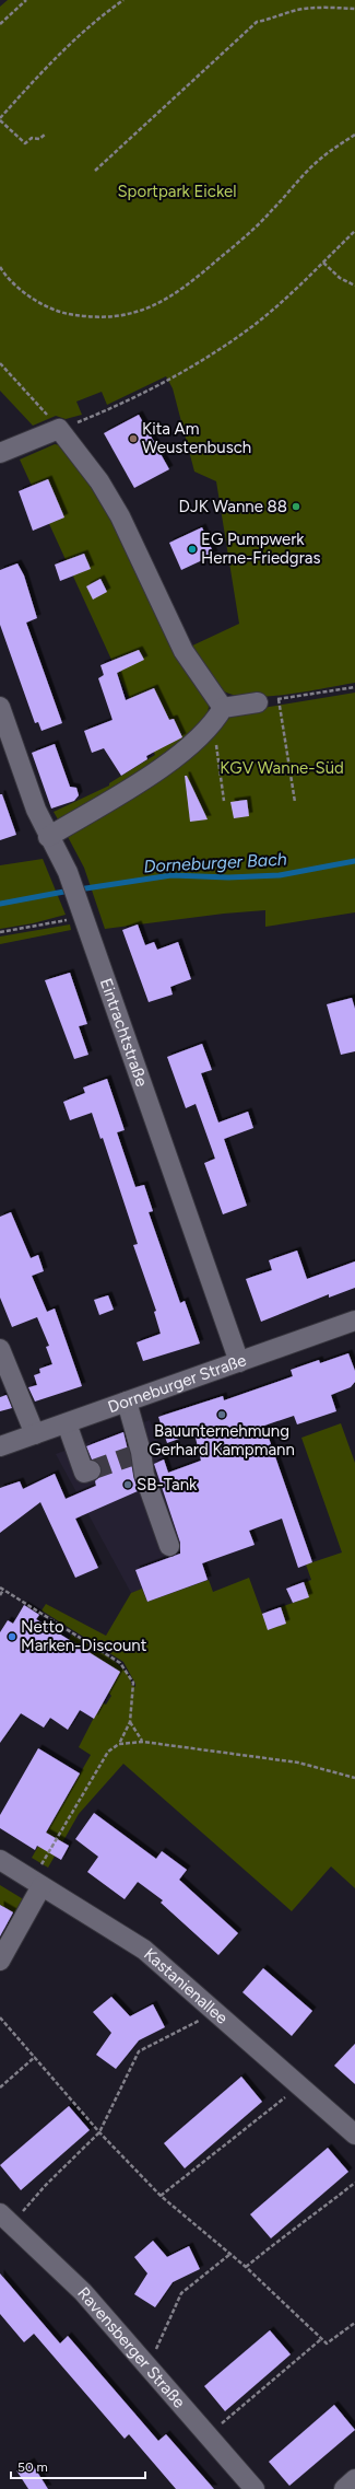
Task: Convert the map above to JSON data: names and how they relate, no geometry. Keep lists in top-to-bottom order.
{
  "streets": {
    "street": [
      "Eintrachtstraße",
      "Dorneburger Straße",
      "Kastanienallee",
      "Ravensberger Straße"
    ]
  },
  "crossings": [
    ["Eintrachtstraße", "Dorneburger Straße"]
  ],
  "water": ["Dorneburger Bach"],
  "parks": ["Sportpark Eickel", "KGV Wanne-Süd"],
  "places": [
    "Kita Am Weustenbusch",
    "DJK Wanne 88",
    "EG Pumpwerk Herne-Friedgras",
    "Bauunternehmung Gerhard Kampmann",
    "SB-Tank",
    "Netto Marken-Discount"
  ],
  "scale_bar": "50 m"
}
